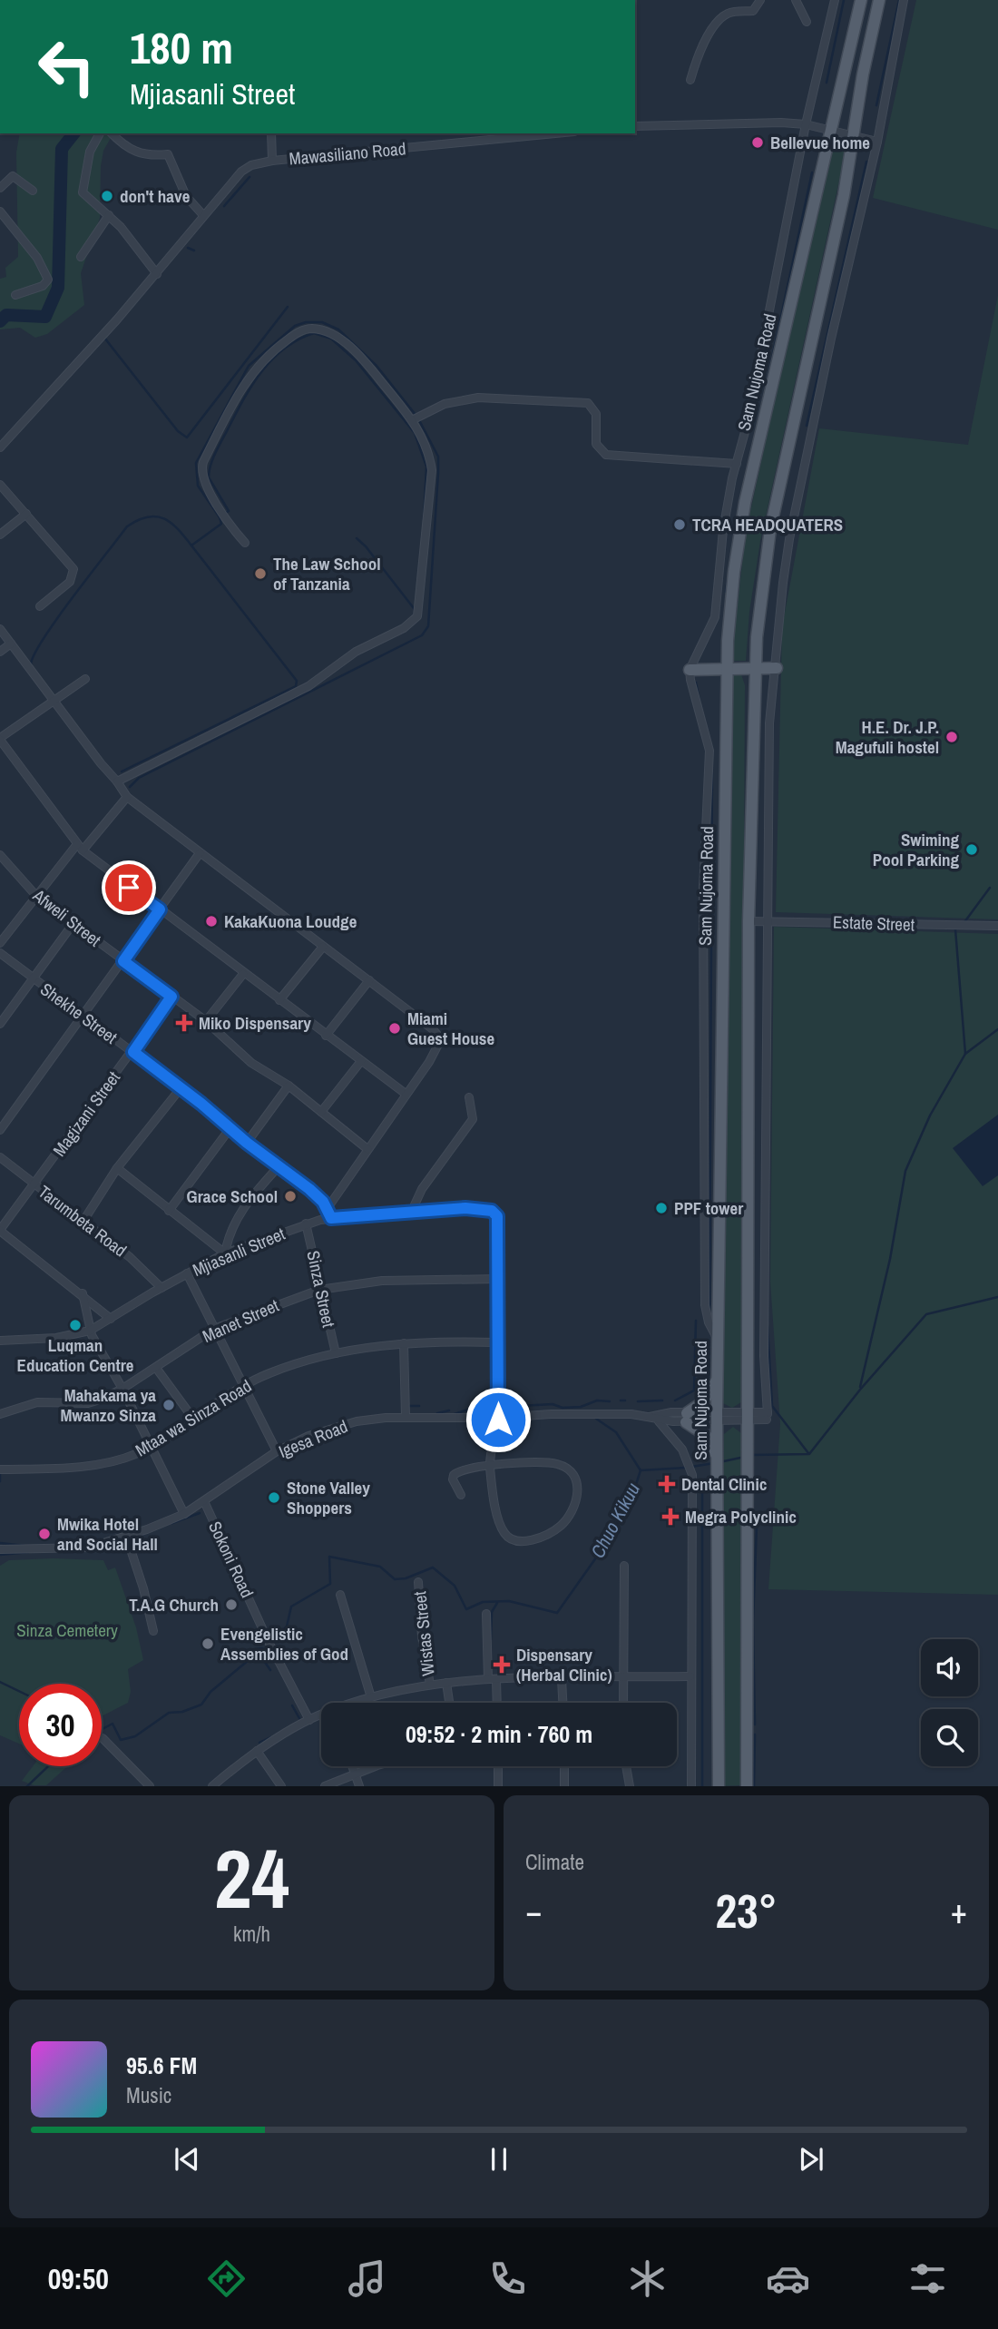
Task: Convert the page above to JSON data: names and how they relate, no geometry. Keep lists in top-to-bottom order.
{
  "streets": {
    "main road": ["Sam Nujoma Road"],
    "street": [
      "Mawasiliano Road",
      "Afweli Street",
      "Estate Street",
      "Shekhe Street",
      "Magizani Street",
      "Tarumbeta Road",
      "Mjiasanli Street",
      "Sinza Street",
      "Manet Street",
      "Mtaa wa Sinza Road",
      "Igesa Road",
      "Sokoni Road",
      "Wistas Street"
    ]
  },
  "crossings": [
    ["Sam Nujoma Road", "Igesa Road"],
    ["Afweli Street", "Magizani Street"],
    ["Estate Street", "Igesa Road"],
    ["Shekhe Street", "Magizani Street"],
    ["Shekhe Street", "Mjiasanli Street"],
    ["Magizani Street", "Tarumbeta Road"],
    ["Tarumbeta Road", "Mjiasanli Street"],
    ["Mjiasanli Street", "Sinza Street"],
    ["Mjiasanli Street", "Manet Street"],
    ["Sinza Street", "Manet Street"],
    ["Sinza Street", "Mtaa wa Sinza Road"],
    ["Igesa Road", "Sokoni Road"]
  ],
  "water": ["Chuo Kikuu"],
  "parks": ["Sinza Cemetery"],
  "places": {
    "other": [
      "Bellevue home",
      "don't have",
      "TCRA HEADQUATERS",
      "The Law School of Tanzania",
      "H.E. Dr. J.P. Magufuli hostel",
      "Swiming Pool Parking",
      "KakaKuona Loudge",
      "Miami Guest House",
      "Grace School",
      "PPF tower",
      "Luqman Education Centre",
      "Mahakama ya Mwanzo Sinza",
      "Stone Valley Shoppers",
      "Mwika Hotel and Social Hall",
      "T.A.G Church",
      "Evengelistic Assemblies of God"
    ],
    "health": [
      "Miko Dispensary",
      "Dental Clinic",
      "Megra Polyclinic",
      "Dispensary (Herbal Clinic)"
    ]
  },
  "page": {
    "turn": ["180 m", "Mjiasanli Street"],
    "limit": "30",
    "trip": "09:52 · 2 min · 760 m",
    "tile": [
      ["24", "km/h"],
      "Climate"
    ],
    "heat": ["−", "23°", "+"],
    "song": ["95.6 FM", "Music"],
    "tabs": "09:50"
  }
}
